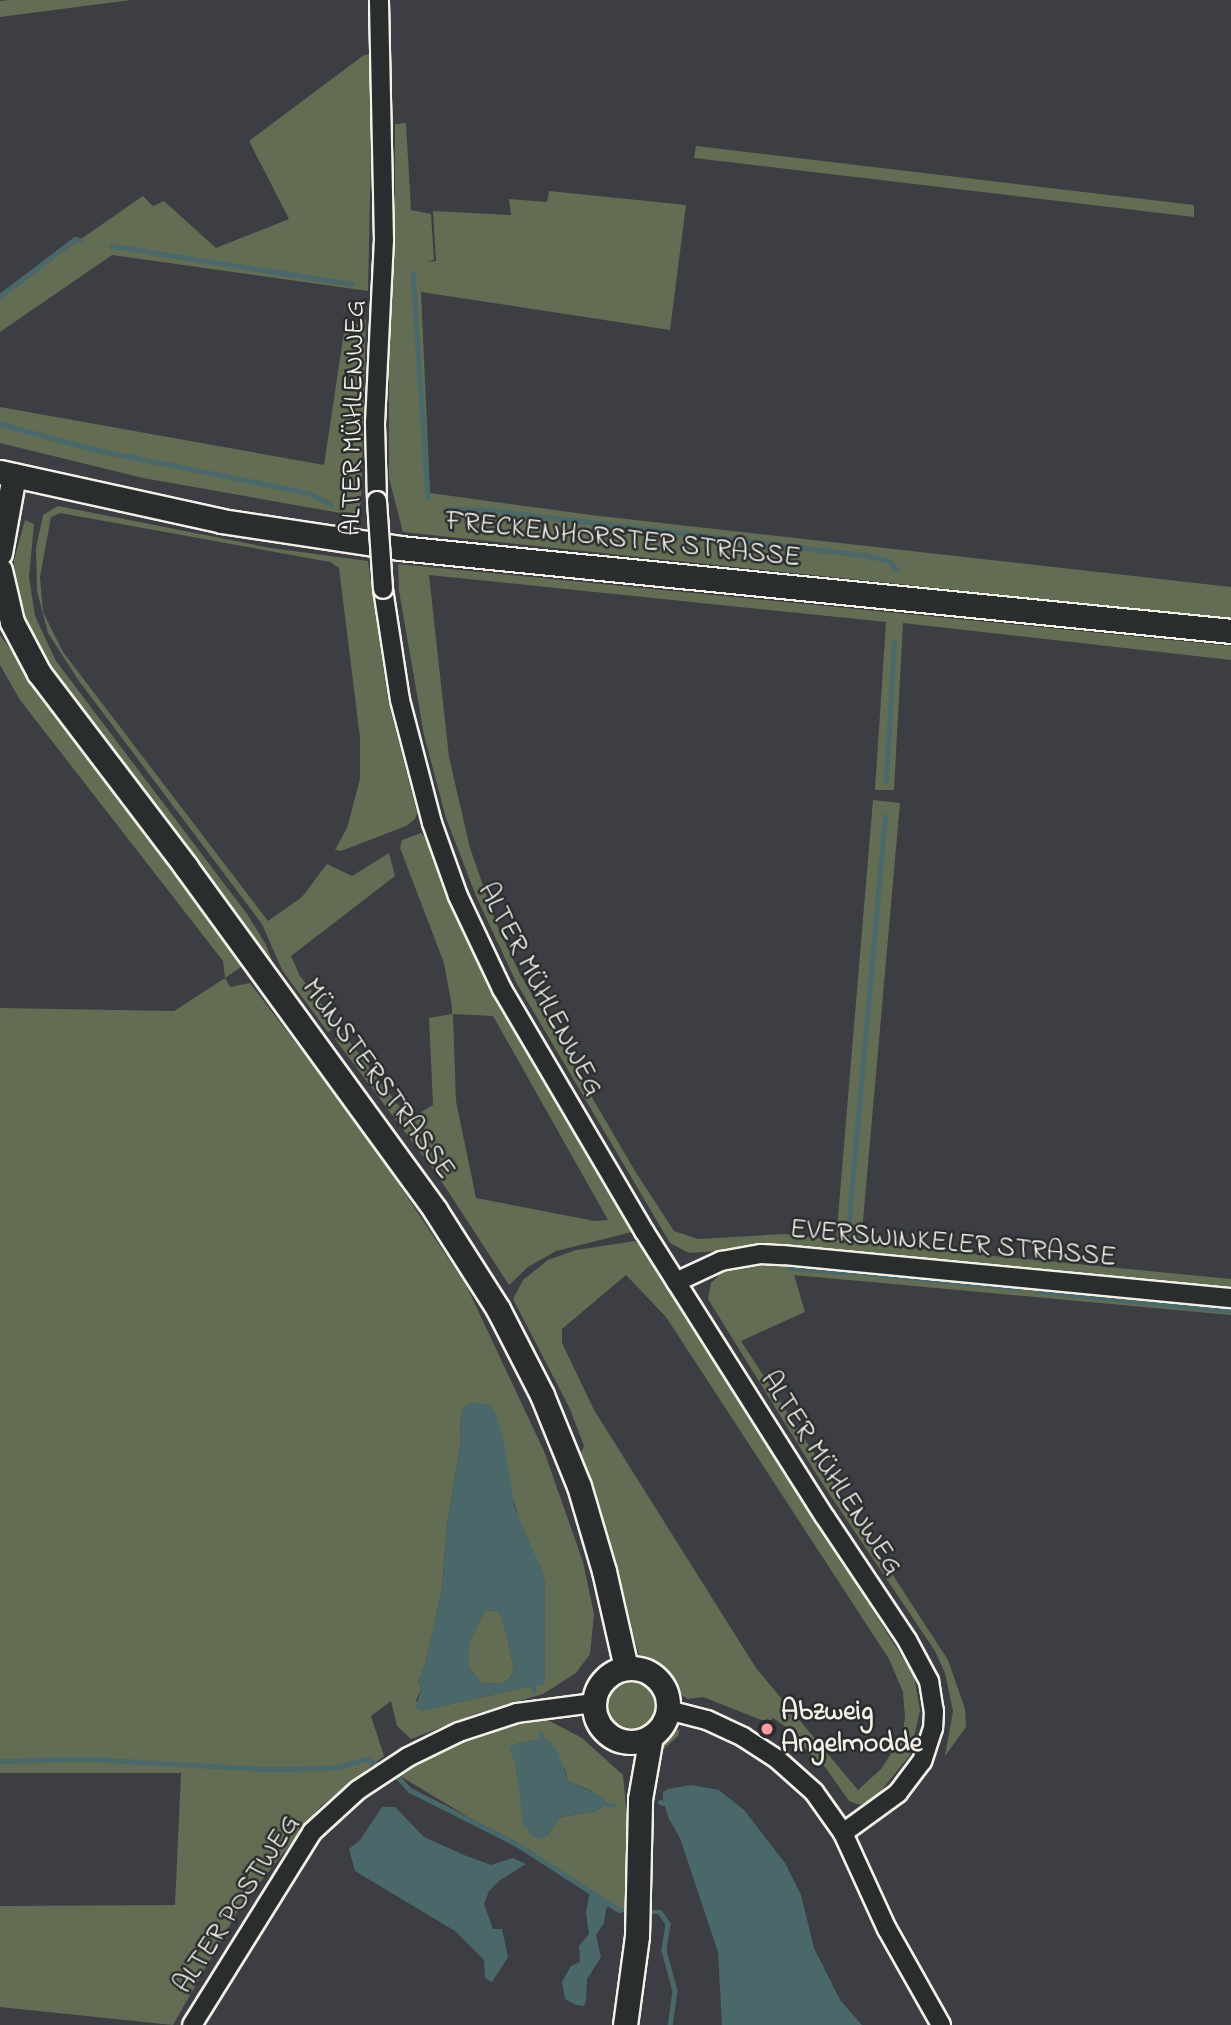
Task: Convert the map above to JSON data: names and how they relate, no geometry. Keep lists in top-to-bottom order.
{
  "streets": {
    "main road": ["FRECKENHORSTER STRASSE", "MÜNSTERSTRASSE"],
    "street": ["ALTER MÜHLENWEG", "EVERSWINKELER STRASSE", "ALTER POSTWEG"]
  },
  "crossings": [
    ["ALTER MÜHLENWEG", "EVERSWINKELER STRASSE"],
    ["MÜNSTERSTRASSE", "ALTER POSTWEG"]
  ],
  "places": ["Abzweig Angelmodde"]
}
